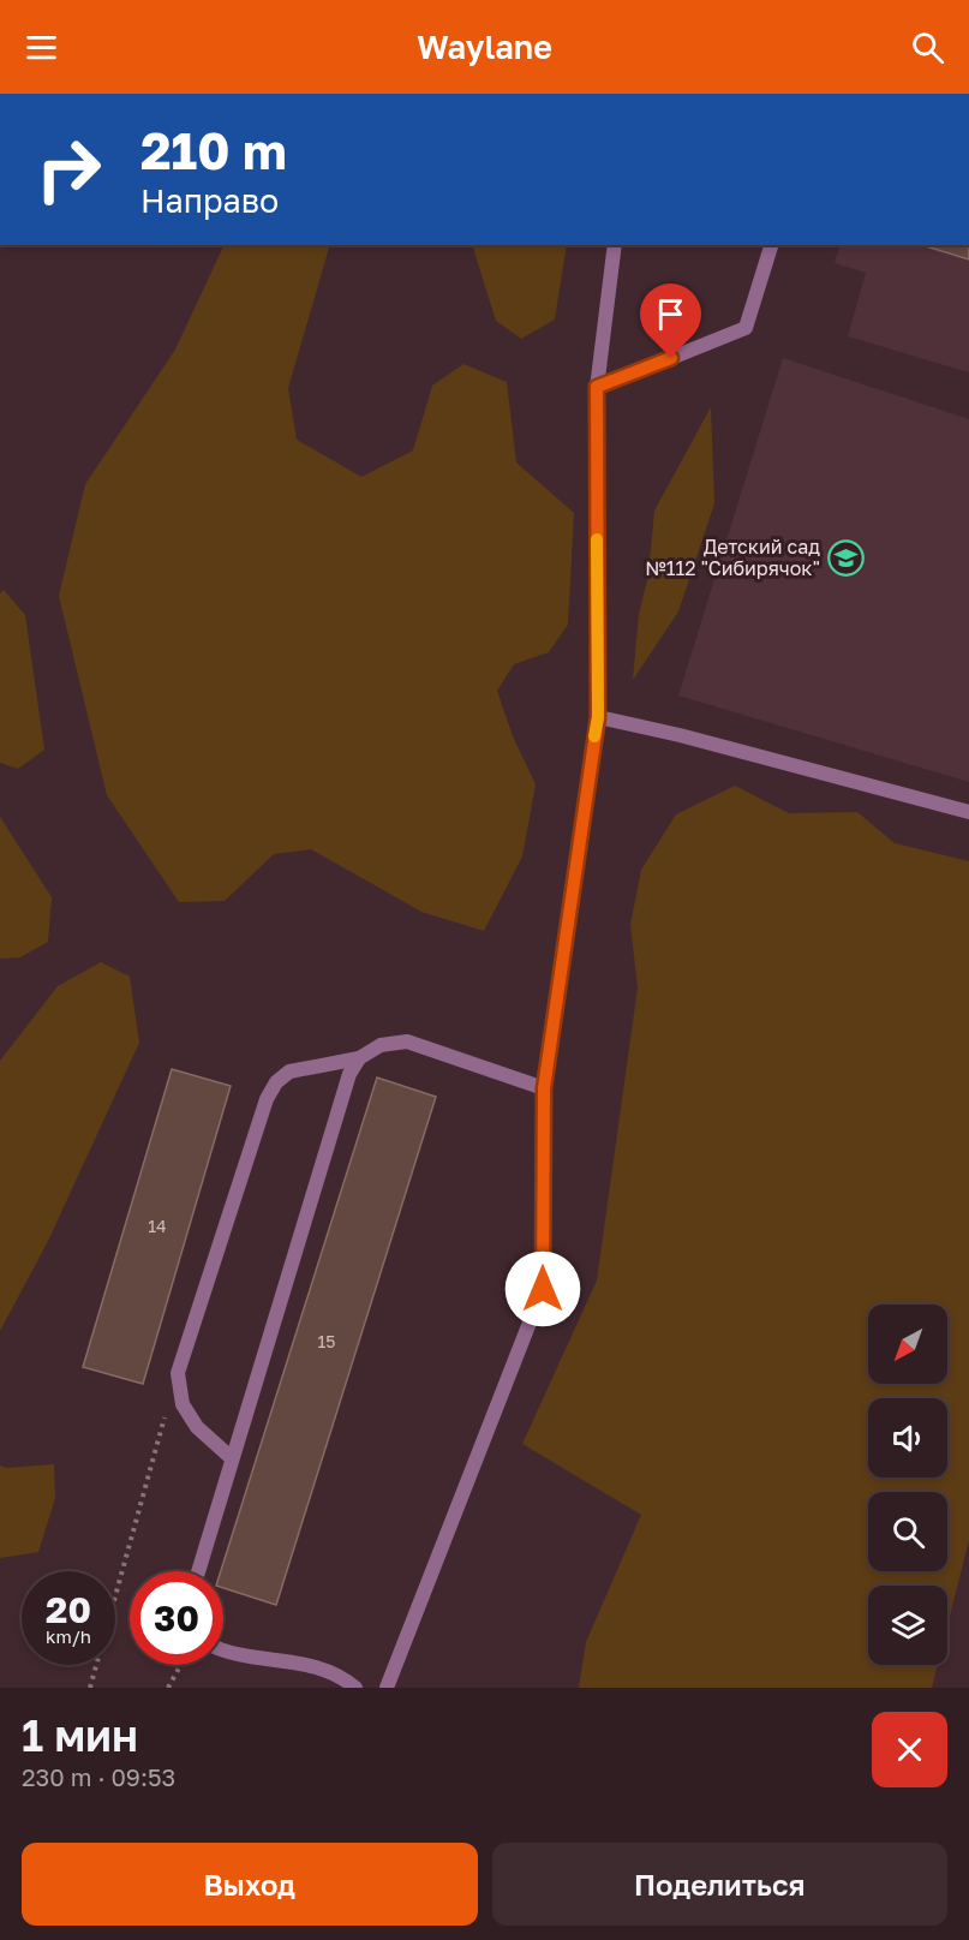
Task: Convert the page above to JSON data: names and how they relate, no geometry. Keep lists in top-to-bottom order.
{
  "places": {
    "school or university": ["Детский сад №112 \"Сибирячок\""]
  },
  "house_numbers": ["14", "15"],
  "north": "bottom left",
  "page": {
    "header": "Waylane",
    "turn": ["210 m", "Направо"],
    "speed": "20 km/h",
    "limit": "30",
    "heading": ["1 мин", "230 m · 09:53"],
    "buttons": ["Выход", "Поделиться"]
  }
}
